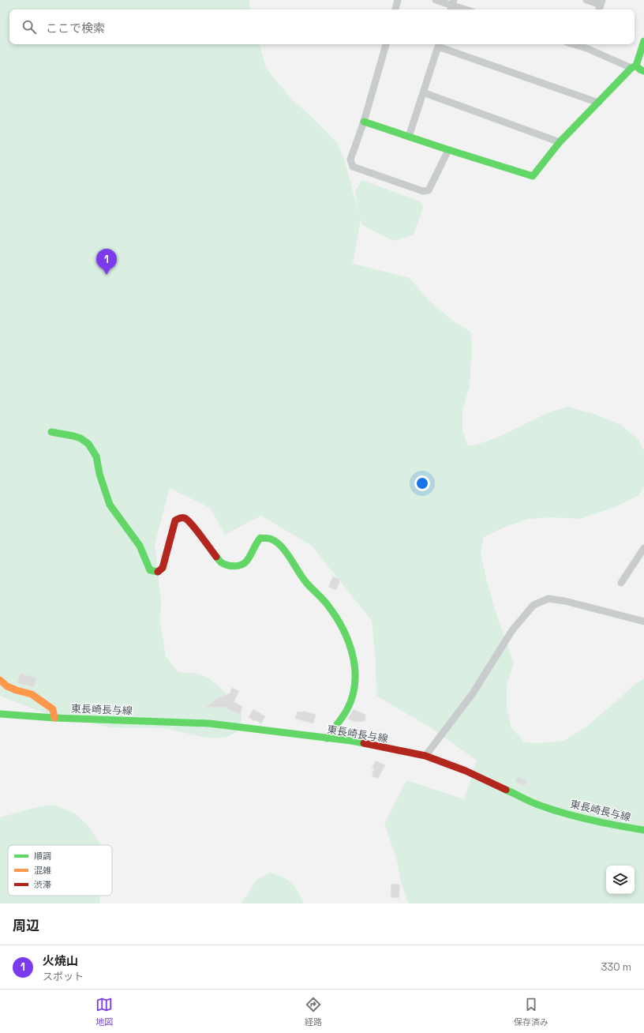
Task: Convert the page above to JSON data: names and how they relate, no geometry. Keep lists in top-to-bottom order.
{
  "streets": {
    "street": ["東長崎長与線"]
  },
  "legend": ["順調", "混雑", "渋滞"],
  "page": {
    "search": "ここで検索",
    "pins": "1",
    "heading": "周辺",
    "list": [
      {
        "mark": "1",
        "name": "火焼山",
        "note": "スポット",
        "value": "330 m"
      }
    ],
    "nav": ["地図", "経路", "保存済み"]
  }
}
